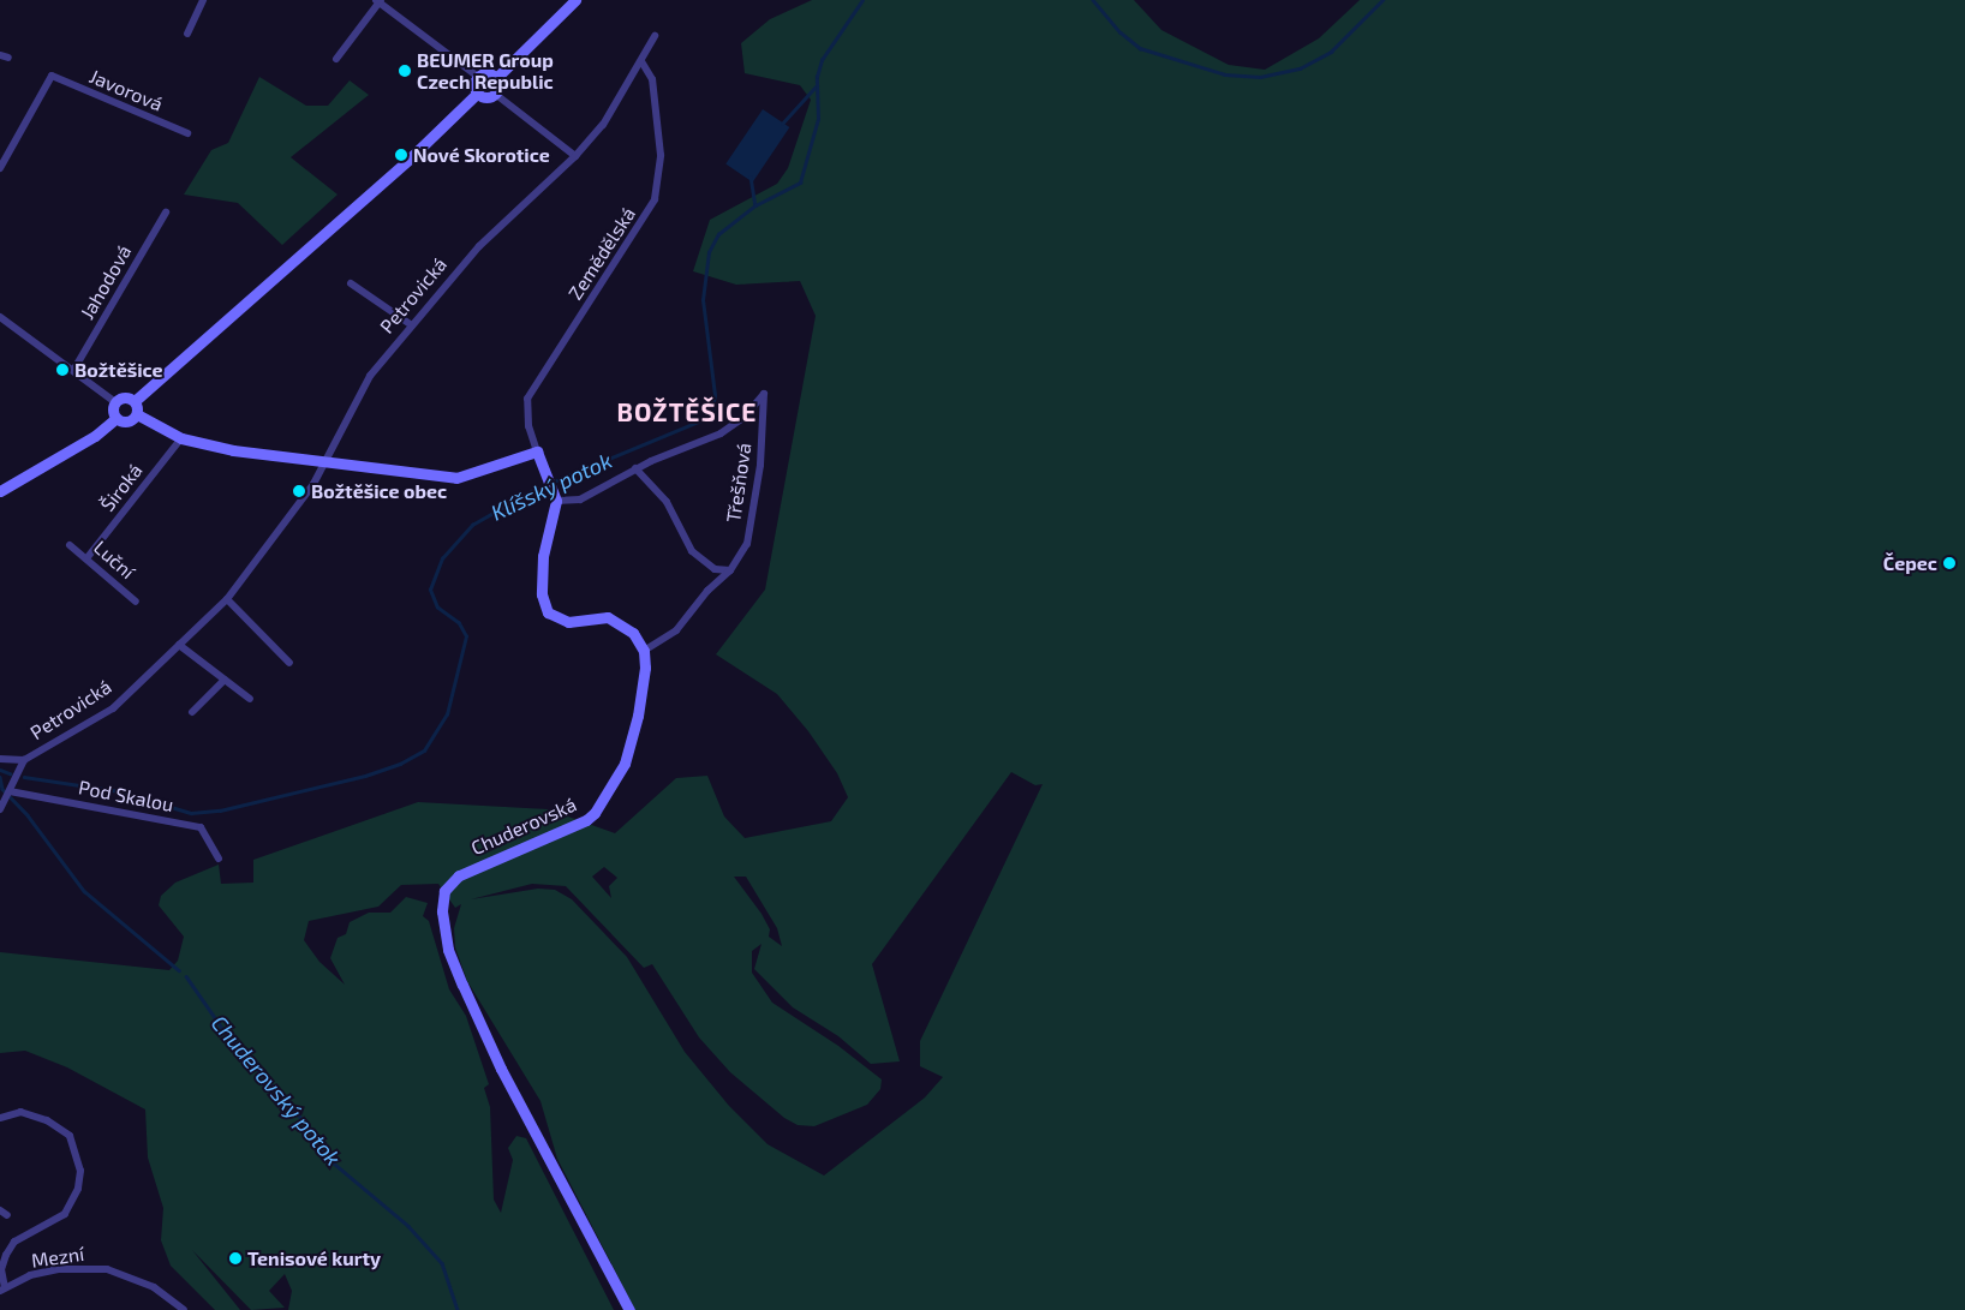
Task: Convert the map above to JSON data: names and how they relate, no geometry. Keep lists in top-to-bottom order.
{
  "streets": {
    "street": [
      "Javorová",
      "Zemědělská",
      "Jahodová",
      "Petrovická",
      "Třešňová",
      "Široká",
      "Luční",
      "Pod Skalou",
      "Chuderovská",
      "Mezní"
    ]
  },
  "crossings": [
    ["Zemědělská", "Petrovická"],
    ["Třešňová", "Chuderovská"],
    ["Široká", "Luční"]
  ],
  "districts": ["BOŽTĚŠICE"],
  "water": ["Klíšský potok", "Chuderovský potok"],
  "places": [
    "BEUMER Group Czech Republic",
    "Nové Skorotice",
    "Božtěšice",
    "Božtěšice obec",
    "Čepec",
    "Tenisové kurty"
  ]
}
